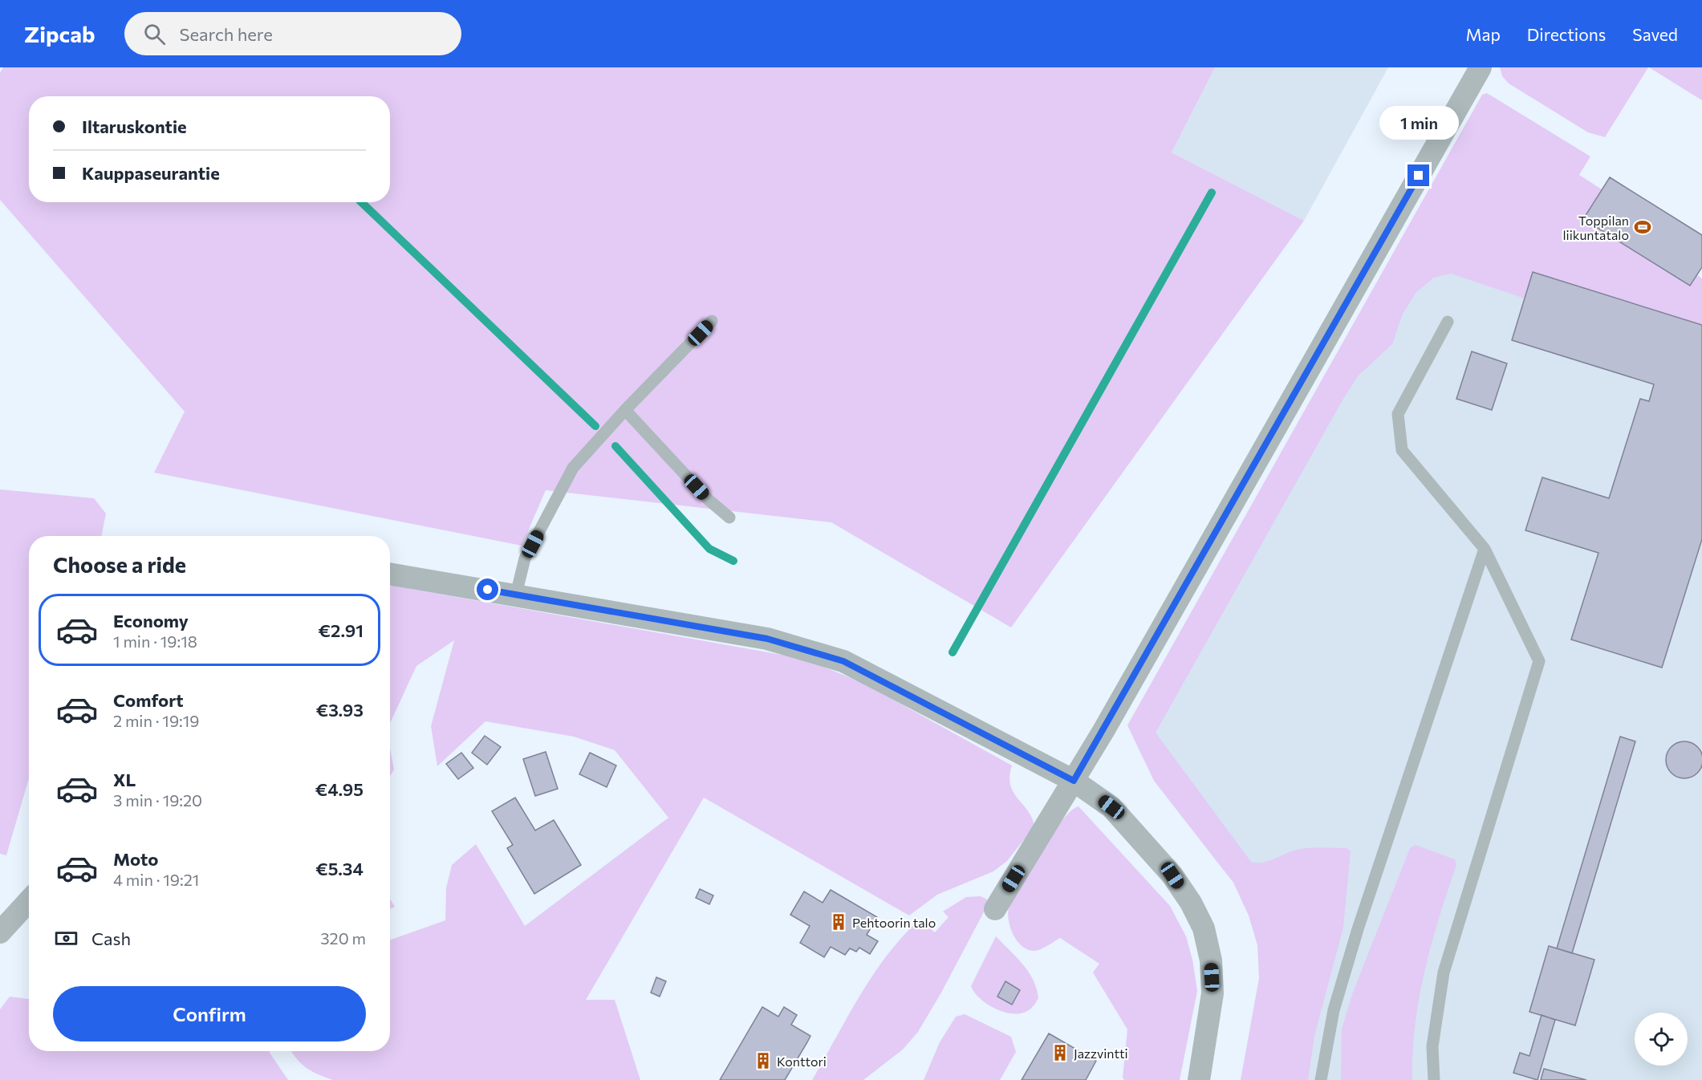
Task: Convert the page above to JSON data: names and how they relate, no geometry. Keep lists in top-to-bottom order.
{
  "places": {
    "sports": ["Toppilan liikuntatalo"],
    "building": ["Pehtoorin talo", "Jazzvintti", "Konttori"]
  },
  "page": {
    "header": "Zipcab",
    "search": "Search here",
    "nav": ["Map", "Directions", "Saved"],
    "banner": ["Iltaruskontie", "Kauppaseurantie"],
    "bubble": "1 min",
    "heading": "Choose a ride",
    "list": [
      {
        "name": "Economy",
        "note": "1 min · 19:18",
        "value": "€2.91"
      },
      {
        "name": "Comfort",
        "note": "2 min · 19:19",
        "value": "€3.93"
      },
      {
        "name": "XL",
        "note": "3 min · 19:20",
        "value": "€4.95"
      },
      {
        "name": "Moto",
        "note": "4 min · 19:21",
        "value": "€5.34"
      }
    ],
    "pay": ["Cash", "320 m"],
    "buttons": "Confirm"
  }
}
